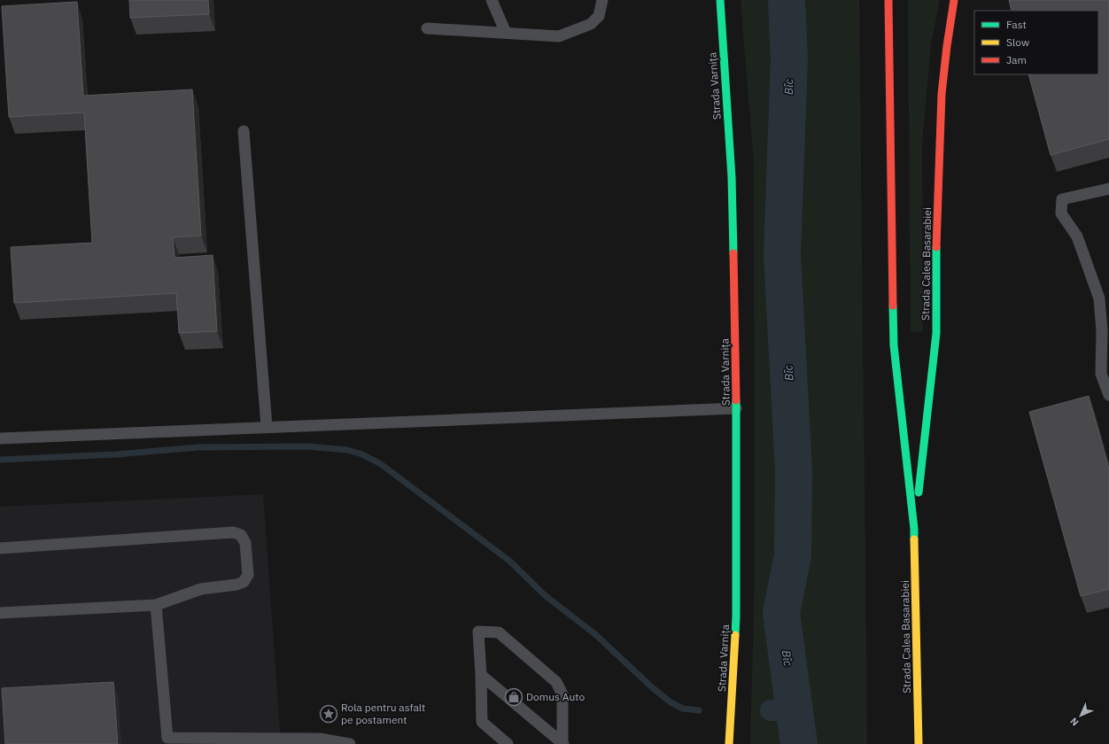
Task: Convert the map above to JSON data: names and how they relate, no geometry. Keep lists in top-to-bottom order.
{
  "streets": {
    "main road": ["Strada Varnița", "Strada Calea Basarabiei"]
  },
  "water": ["Bîc"],
  "places": {
    "shop": ["Domus Auto"],
    "place": ["Rola pentru asfalt pe postament"]
  },
  "legend": ["Fast", "Slow", "Jam"],
  "north": "bottom left"
}
